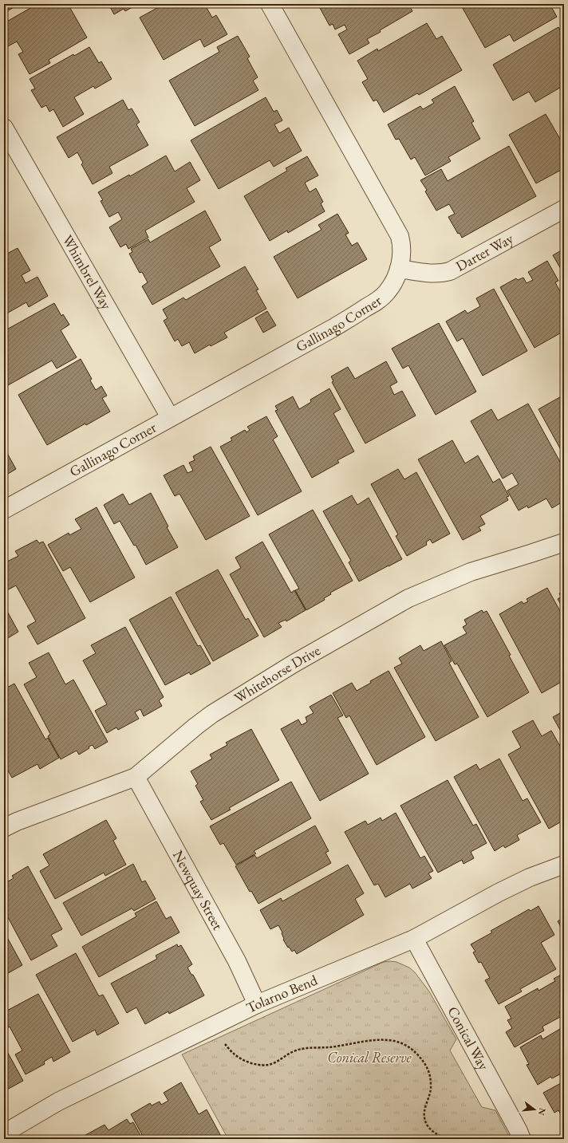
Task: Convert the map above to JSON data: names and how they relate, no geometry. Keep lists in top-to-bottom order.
{
  "streets": {
    "street": [
      "Darter Way",
      "Whimbrel Way",
      "Gallinago Corner",
      "Whitehorse Drive",
      "Newquay Street",
      "Tolarno Bend",
      "Conical Way"
    ]
  },
  "crossings": [
    ["Darter Way", "Gallinago Corner"],
    ["Whimbrel Way", "Gallinago Corner"],
    ["Whitehorse Drive", "Newquay Street"],
    ["Newquay Street", "Tolarno Bend"],
    ["Tolarno Bend", "Conical Way"]
  ],
  "parks": ["Conical Reserve"],
  "north": "right"
}
